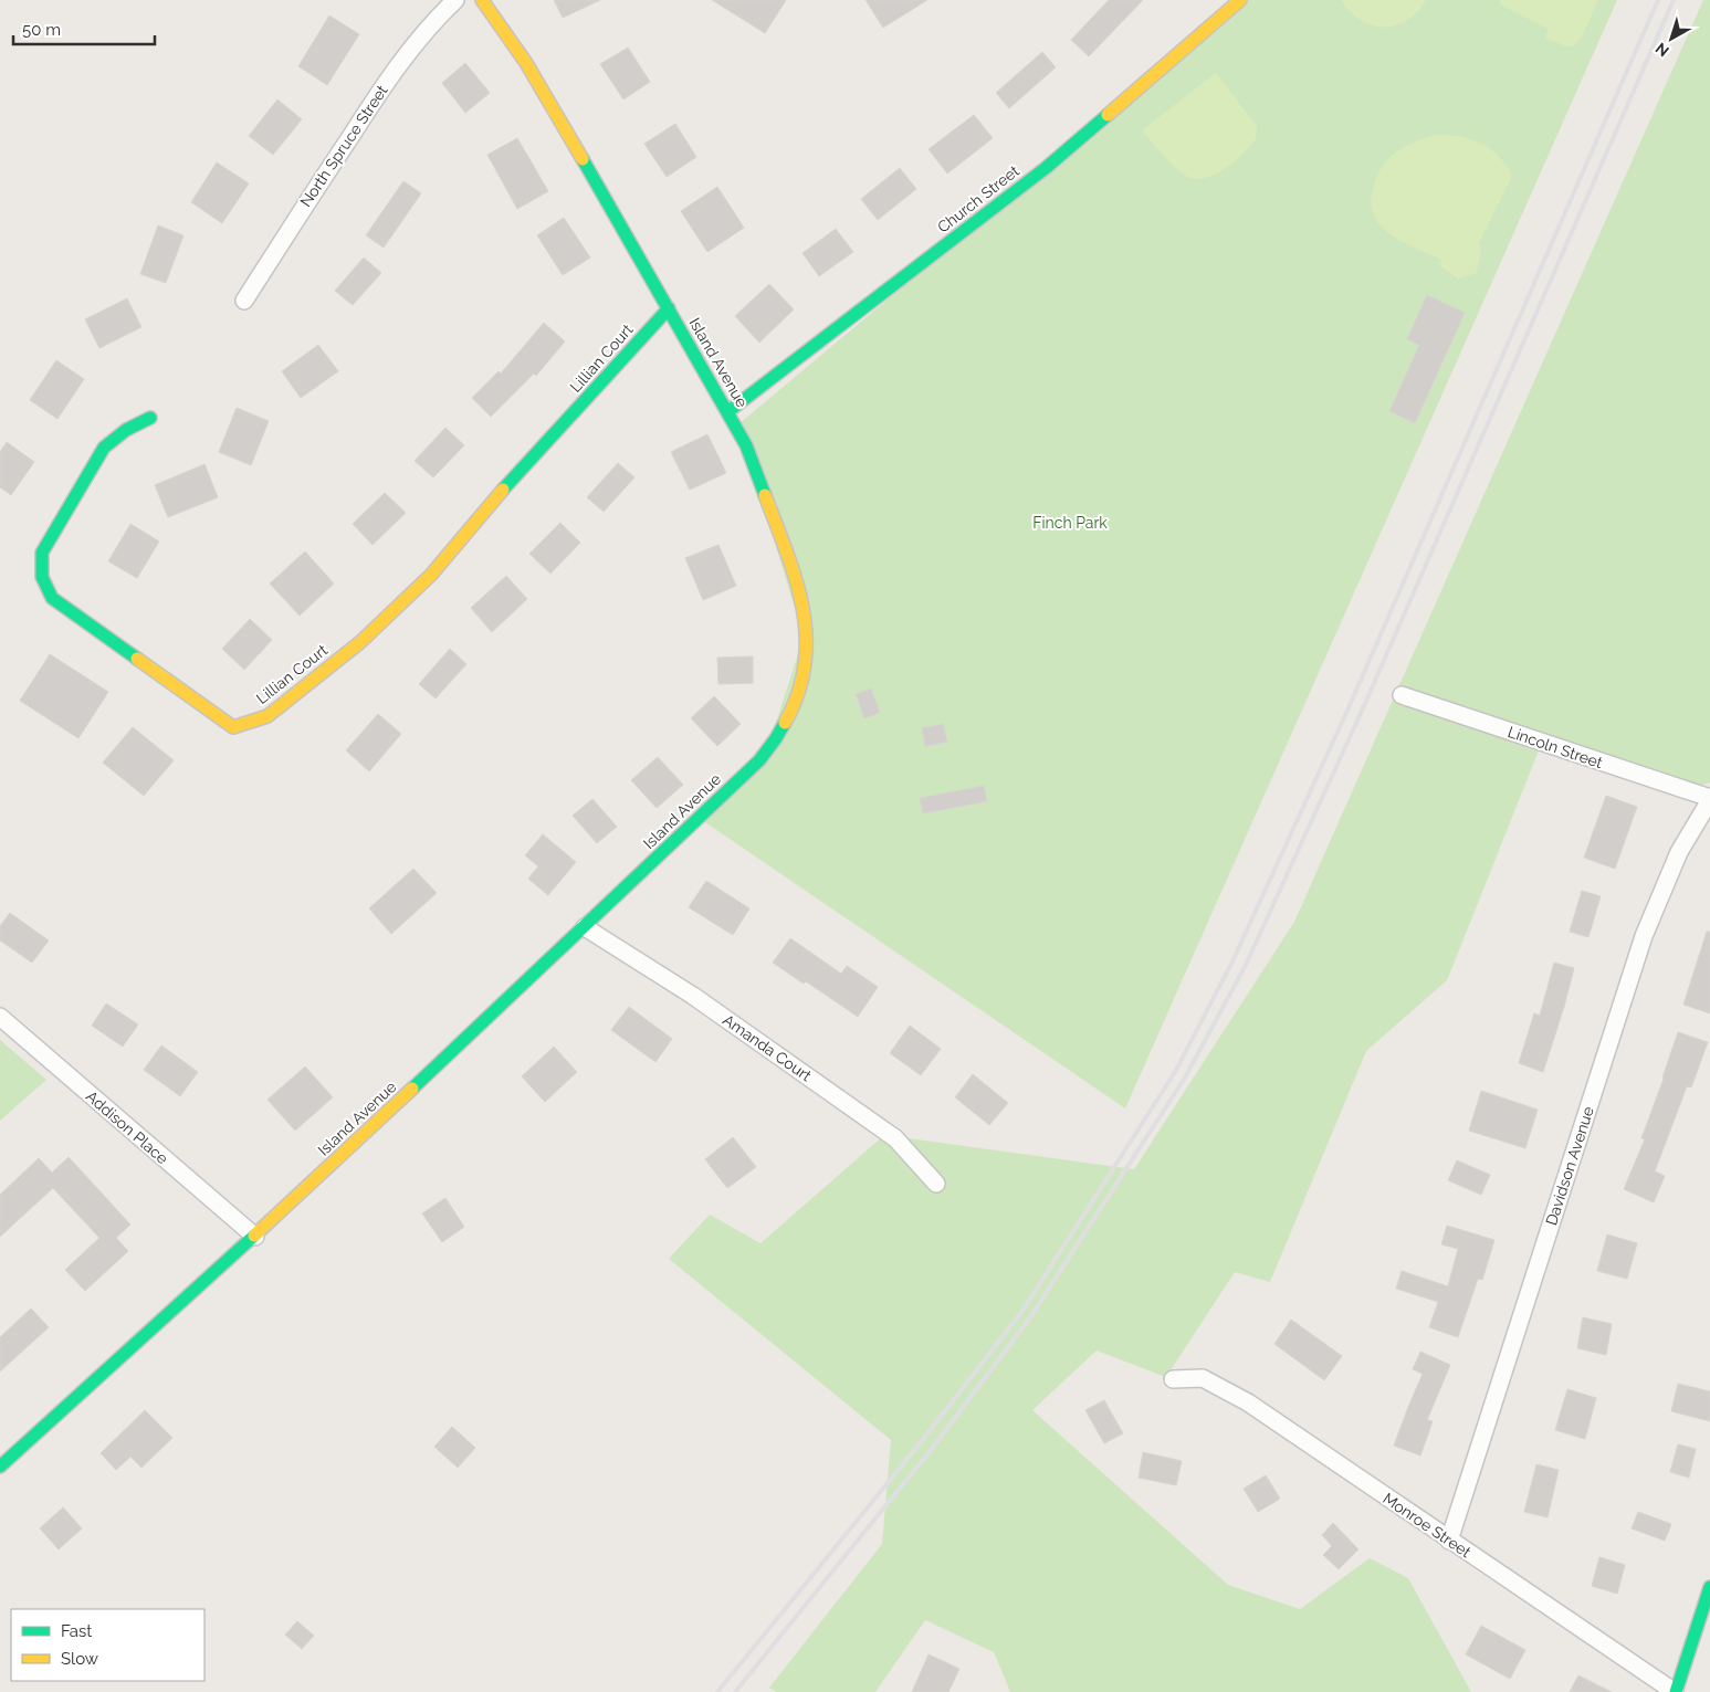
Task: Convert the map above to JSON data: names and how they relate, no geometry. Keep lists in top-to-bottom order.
{
  "streets": {
    "street": [
      "North Spruce Street",
      "Church Street",
      "Lillian Court",
      "Island Avenue",
      "Lincoln Street",
      "Amanda Court",
      "Addison Place",
      "Davidson Avenue",
      "Monroe Street"
    ]
  },
  "crossings": [
    ["Church Street", "Island Avenue"],
    ["Lillian Court", "Island Avenue"],
    ["Island Avenue", "Amanda Court"],
    ["Island Avenue", "Addison Place"],
    ["Lincoln Street", "Davidson Avenue"],
    ["Davidson Avenue", "Monroe Street"]
  ],
  "parks": ["Finch Park"],
  "legend": ["Fast", "Slow"],
  "scale_bar": "50 m",
  "north": "bottom left"
}
